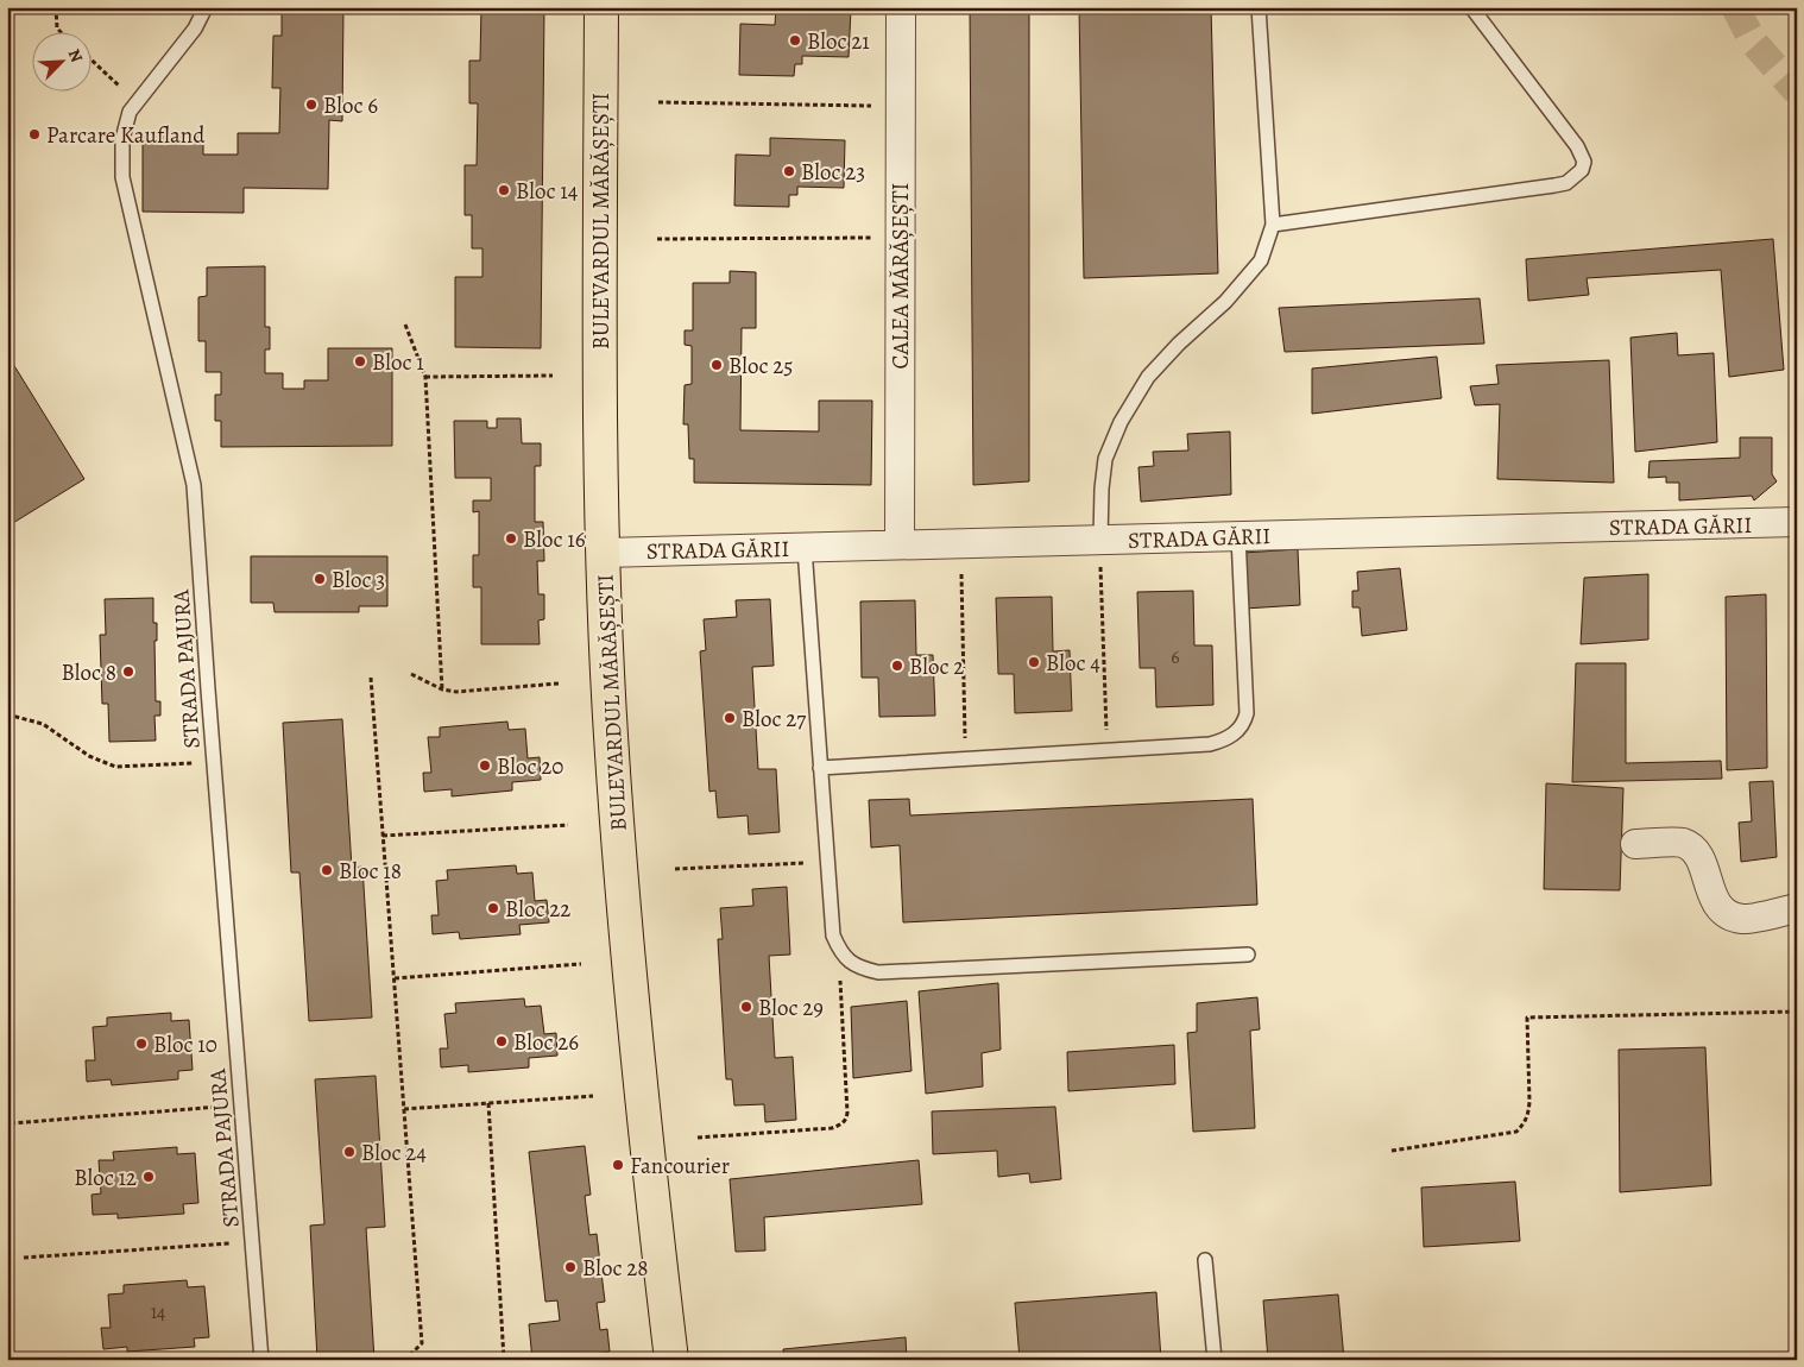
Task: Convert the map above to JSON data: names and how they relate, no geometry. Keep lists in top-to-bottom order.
{
  "streets": {
    "main road": ["BULEVARDUL MĂRĂȘEȘTI"],
    "street": ["CALEA MĂRĂȘEȘTI", "STRADA GĂRII"],
    "lane": ["STRADA PAJURA"]
  },
  "crossings": [
    ["BULEVARDUL MĂRĂȘEȘTI", "STRADA GĂRII"],
    ["CALEA MĂRĂȘEȘTI", "STRADA GĂRII"]
  ],
  "places": [
    "Bloc 21",
    "Bloc 6",
    "Parcare Kaufland",
    "Bloc 23",
    "Bloc 14",
    "Bloc 1",
    "Bloc 25",
    "Bloc 16",
    "Bloc 3",
    "Bloc 4",
    "Bloc 2",
    "Bloc 8",
    "Bloc 27",
    "Bloc 20",
    "Bloc 18",
    "Bloc 22",
    "Bloc 29",
    "Bloc 26",
    "Bloc 10",
    "Bloc 24",
    "Fancourier",
    "Bloc 12",
    "Bloc 28"
  ],
  "house_numbers": ["6", "14"],
  "north": "top right"
}
